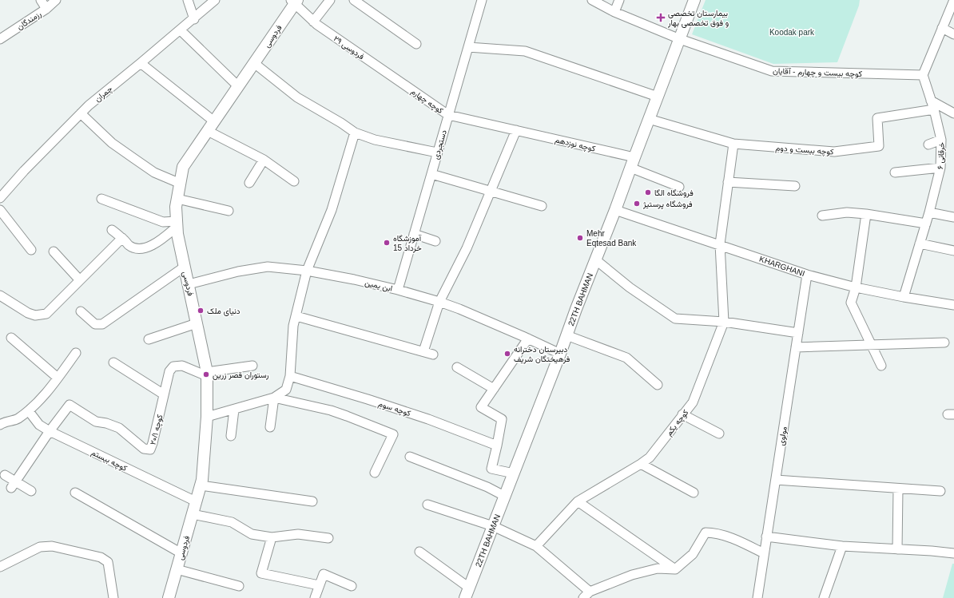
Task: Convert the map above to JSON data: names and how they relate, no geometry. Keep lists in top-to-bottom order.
{
  "streets": {
    "main road": ["فردوسی", "22TH BAHMAN"],
    "street": [
      "رزمندگان",
      "فردوسی ۲۹",
      "کوچه بیست و چهارم - آقایان",
      "چمران",
      "کوچه چهارم",
      "کوچه نوزدهم",
      "دستجردی",
      "کوچه بیست و دوم",
      "خرقانی ۶",
      "KHARGHANI",
      "ابن یمین",
      "کوچه سوم",
      "کوچه یکم",
      "کوچه ۲۰/۱",
      "مولوی",
      "کوچه بیستم"
    ]
  },
  "crossings": [
    ["فردوسی", "فردوسی ۲۹"],
    ["فردوسی", "ابن یمین"],
    ["فردوسی", "کوچه ۲۰/۱"],
    ["فردوسی", "کوچه بیستم"],
    ["فردوسی ۲۹", "کوچه چهارم"],
    ["کوچه بیست و چهارم - آقایان", "خرقانی ۶"],
    ["کوچه بیست و چهارم - آقایان", "22TH BAHMAN"],
    ["کوچه چهارم", "کوچه نوزدهم"],
    ["کوچه چهارم", "دستجردی"],
    ["کوچه نوزدهم", "دستجردی"],
    ["کوچه نوزدهم", "22TH BAHMAN"],
    ["دستجردی", "ابن یمین"],
    ["کوچه بیست و دوم", "خرقانی ۶"],
    ["کوچه بیست و دوم", "22TH BAHMAN"],
    ["کوچه بیست و دوم", "کوچه یکم"],
    ["خرقانی ۶", "KHARGHANI"],
    ["KHARGHANI", "22TH BAHMAN"],
    ["KHARGHANI", "کوچه یکم"],
    ["KHARGHANI", "مولوی"],
    ["ابن یمین", "22TH BAHMAN"],
    ["کوچه ۲۰/۱", "کوچه بیستم"]
  ],
  "parks": ["Koodak park"],
  "places": {
    "health": ["بیمارستان تخصصی و فوق تخصصی بهار"],
    "other": [
      "فروشگاه الگا",
      "فروشگاه پرستيژ",
      "Mehr Eqtesad Bank",
      "آموزشگاه 15 خرداد",
      "دنیای ملک",
      "دبیرستان دخترانه فرهیختگان شریف",
      "رستوران قصر زرین"
    ]
  }
}
